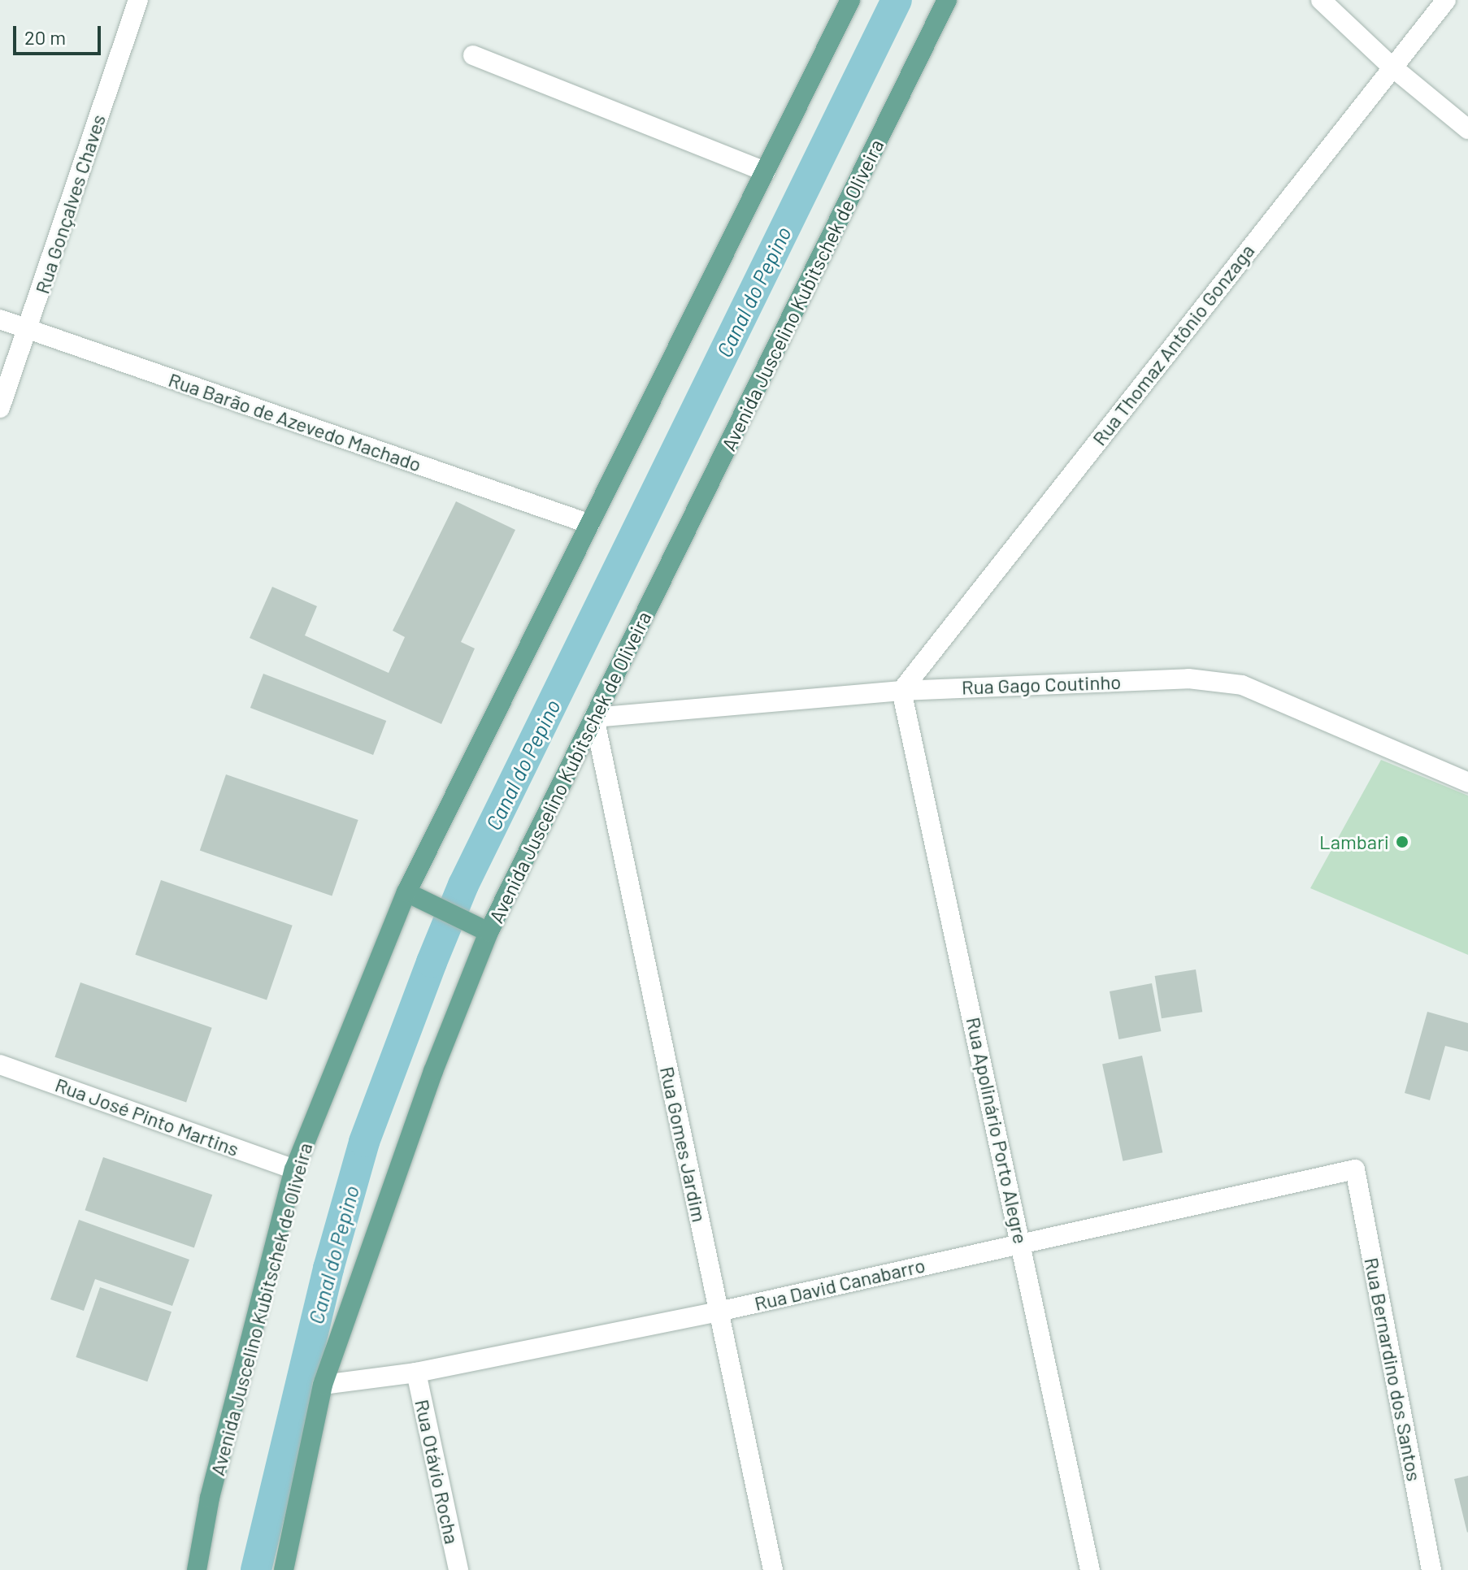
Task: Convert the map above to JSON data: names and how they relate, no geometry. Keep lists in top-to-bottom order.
{
  "streets": {
    "main road": ["Avenida Juscelino Kubitschek de Oliveira"],
    "street": [
      "Rua Gonçalves Chaves",
      "Rua Thomaz Antônio Gonzaga",
      "Rua Barão de Azevedo Machado",
      "Rua Gago Coutinho",
      "Rua José Pinto Martins",
      "Rua Apolinário Porto Alegre",
      "Rua Gomes Jardim",
      "Rua David Canabarro",
      "Rua Bernardino dos Santos",
      "Rua Otávio Rocha"
    ]
  },
  "crossings": [
    ["Rua Gonçalves Chaves", "Rua Barão de Azevedo Machado"],
    ["Avenida Juscelino Kubitschek de Oliveira", "Rua Barão de Azevedo Machado"],
    ["Avenida Juscelino Kubitschek de Oliveira", "Rua Gago Coutinho"],
    ["Avenida Juscelino Kubitschek de Oliveira", "Rua José Pinto Martins"],
    ["Avenida Juscelino Kubitschek de Oliveira", "Rua Gomes Jardim"],
    ["Avenida Juscelino Kubitschek de Oliveira", "Rua David Canabarro"],
    ["Rua Thomaz Antônio Gonzaga", "Rua Gago Coutinho"],
    ["Rua Thomaz Antônio Gonzaga", "Rua Apolinário Porto Alegre"],
    ["Rua Gago Coutinho", "Rua Apolinário Porto Alegre"],
    ["Rua Gago Coutinho", "Rua Gomes Jardim"],
    ["Rua Apolinário Porto Alegre", "Rua David Canabarro"],
    ["Rua Gomes Jardim", "Rua David Canabarro"],
    ["Rua David Canabarro", "Rua Bernardino dos Santos"],
    ["Rua David Canabarro", "Rua Otávio Rocha"]
  ],
  "water": ["Canal do Pepino"],
  "places": ["Lambari"],
  "scale_bar": "20 m"
}
